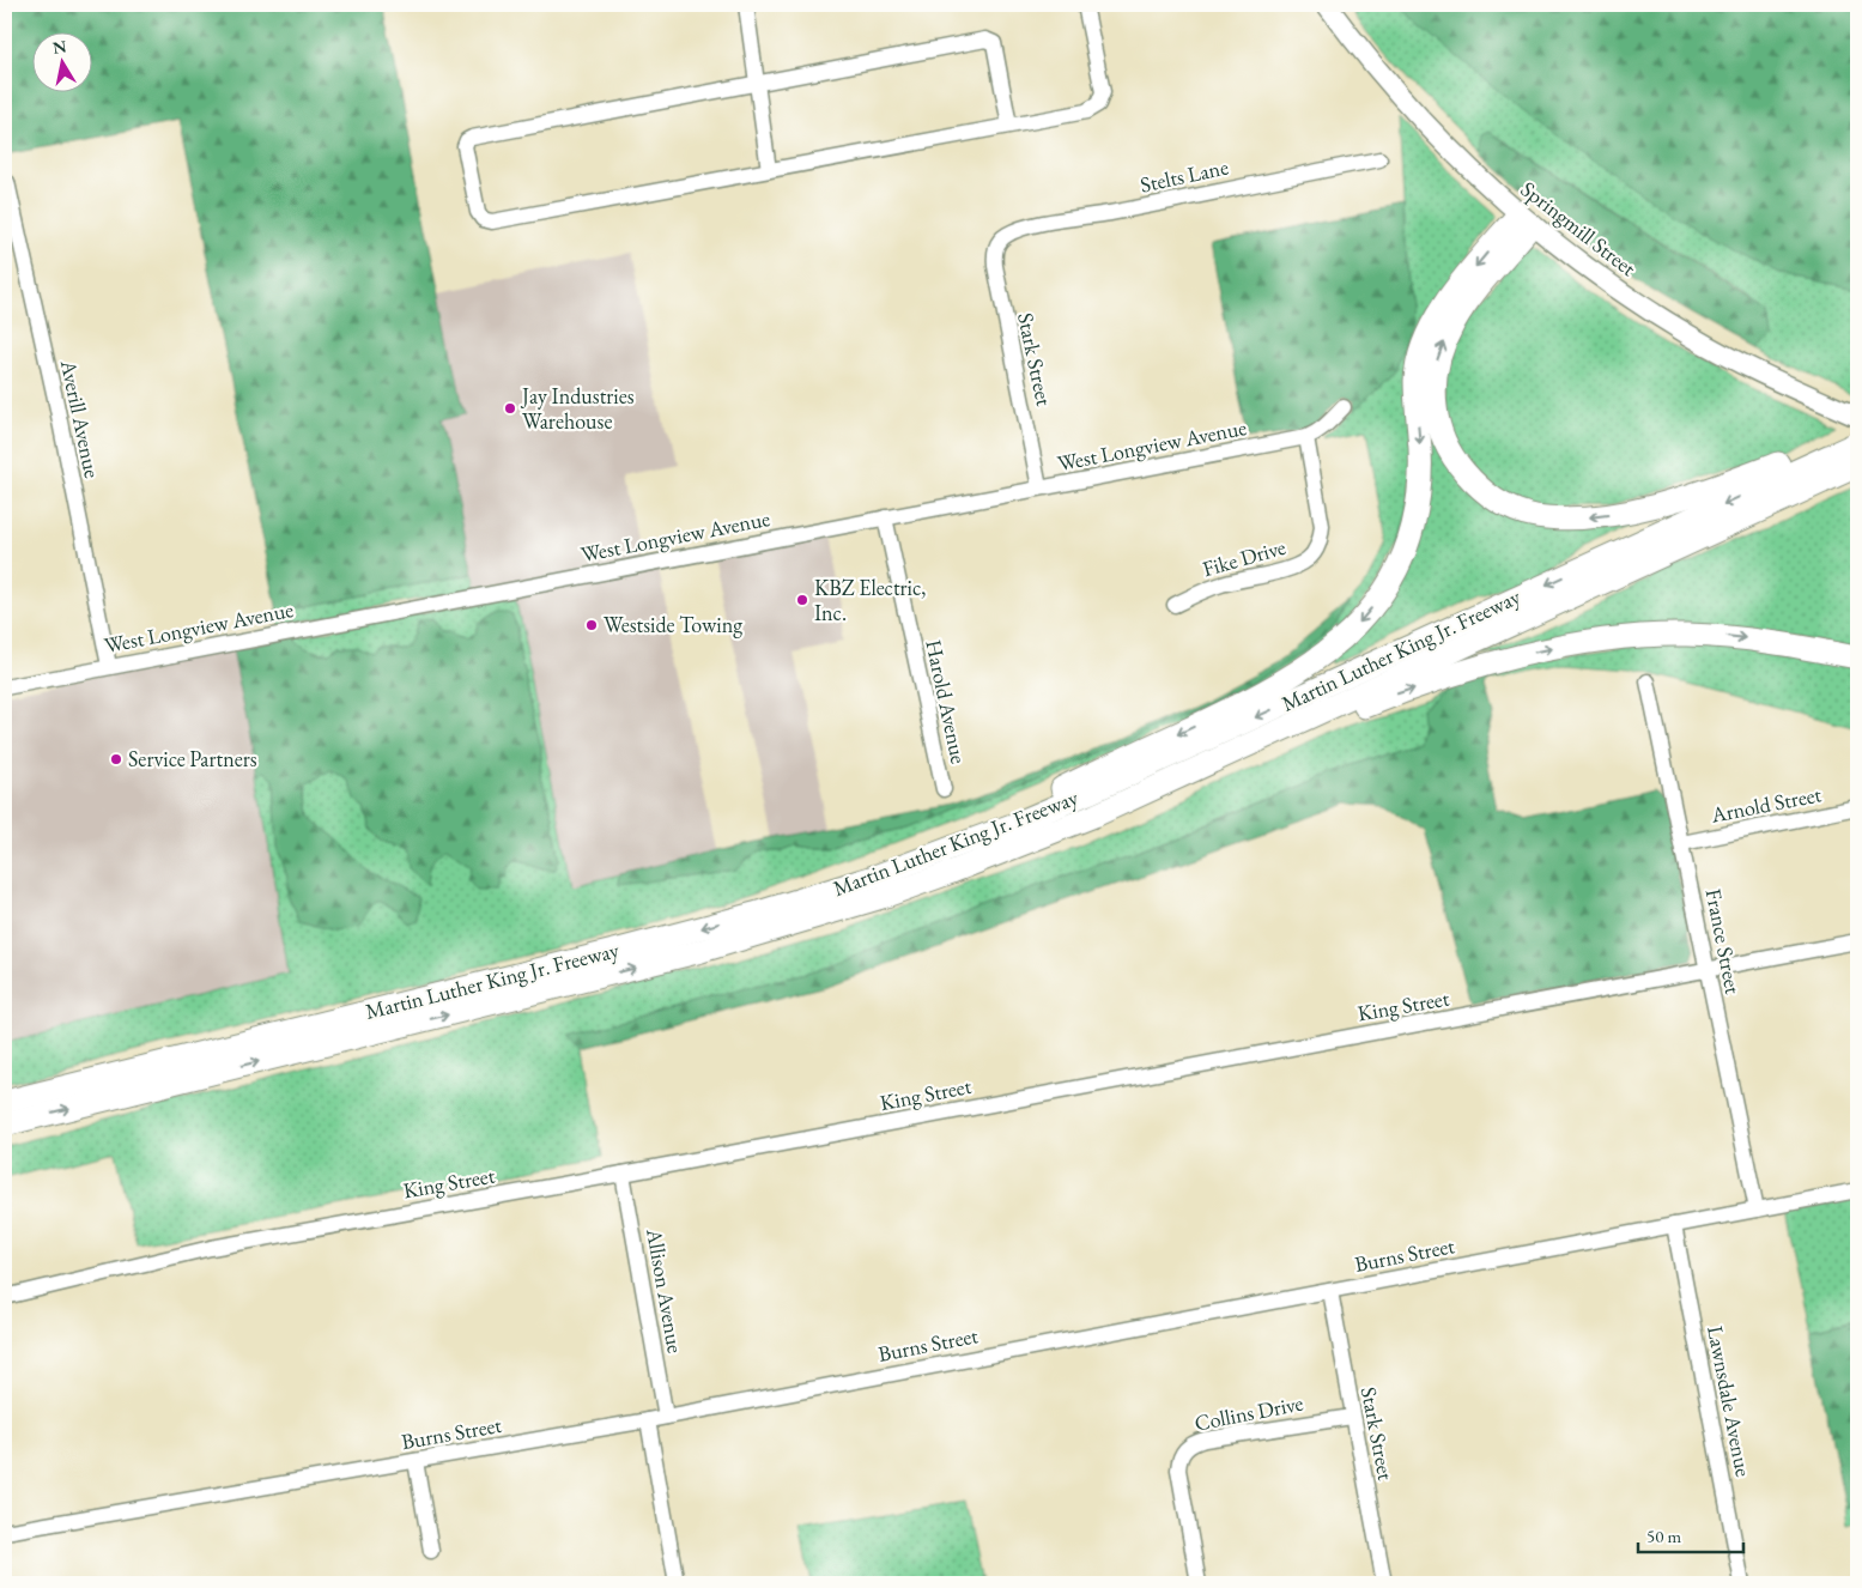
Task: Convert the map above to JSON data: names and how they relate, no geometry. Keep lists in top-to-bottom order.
{
  "streets": {
    "highway": ["Martin Luther King Jr. Freeway"],
    "main road": ["Springmill Street"],
    "street": [
      "Stelts Lane",
      "Stark Street",
      "Averill Avenue",
      "West Longview Avenue",
      "Fike Drive",
      "Harold Avenue",
      "Arnold Street",
      "France Street",
      "King Street",
      "Burns Street",
      "Allison Avenue",
      "Lawnsdale Avenue",
      "Collins Drive"
    ]
  },
  "crossings": [
    ["Stelts Lane", "Stark Street"],
    ["Stark Street", "West Longview Avenue"],
    ["Stark Street", "Burns Street"],
    ["Stark Street", "Collins Drive"],
    ["Averill Avenue", "West Longview Avenue"],
    ["West Longview Avenue", "Fike Drive"],
    ["West Longview Avenue", "Harold Avenue"],
    ["Arnold Street", "France Street"],
    ["France Street", "King Street"],
    ["France Street", "Burns Street"],
    ["King Street", "Allison Avenue"],
    ["Burns Street", "Allison Avenue"],
    ["Burns Street", "Lawnsdale Avenue"]
  ],
  "places": [
    "Jay Industries Warehouse",
    "KBZ Electric, Inc.",
    "Westside Towing",
    "Service Partners"
  ],
  "scale_bar": "50 m",
  "north": "top"
}
